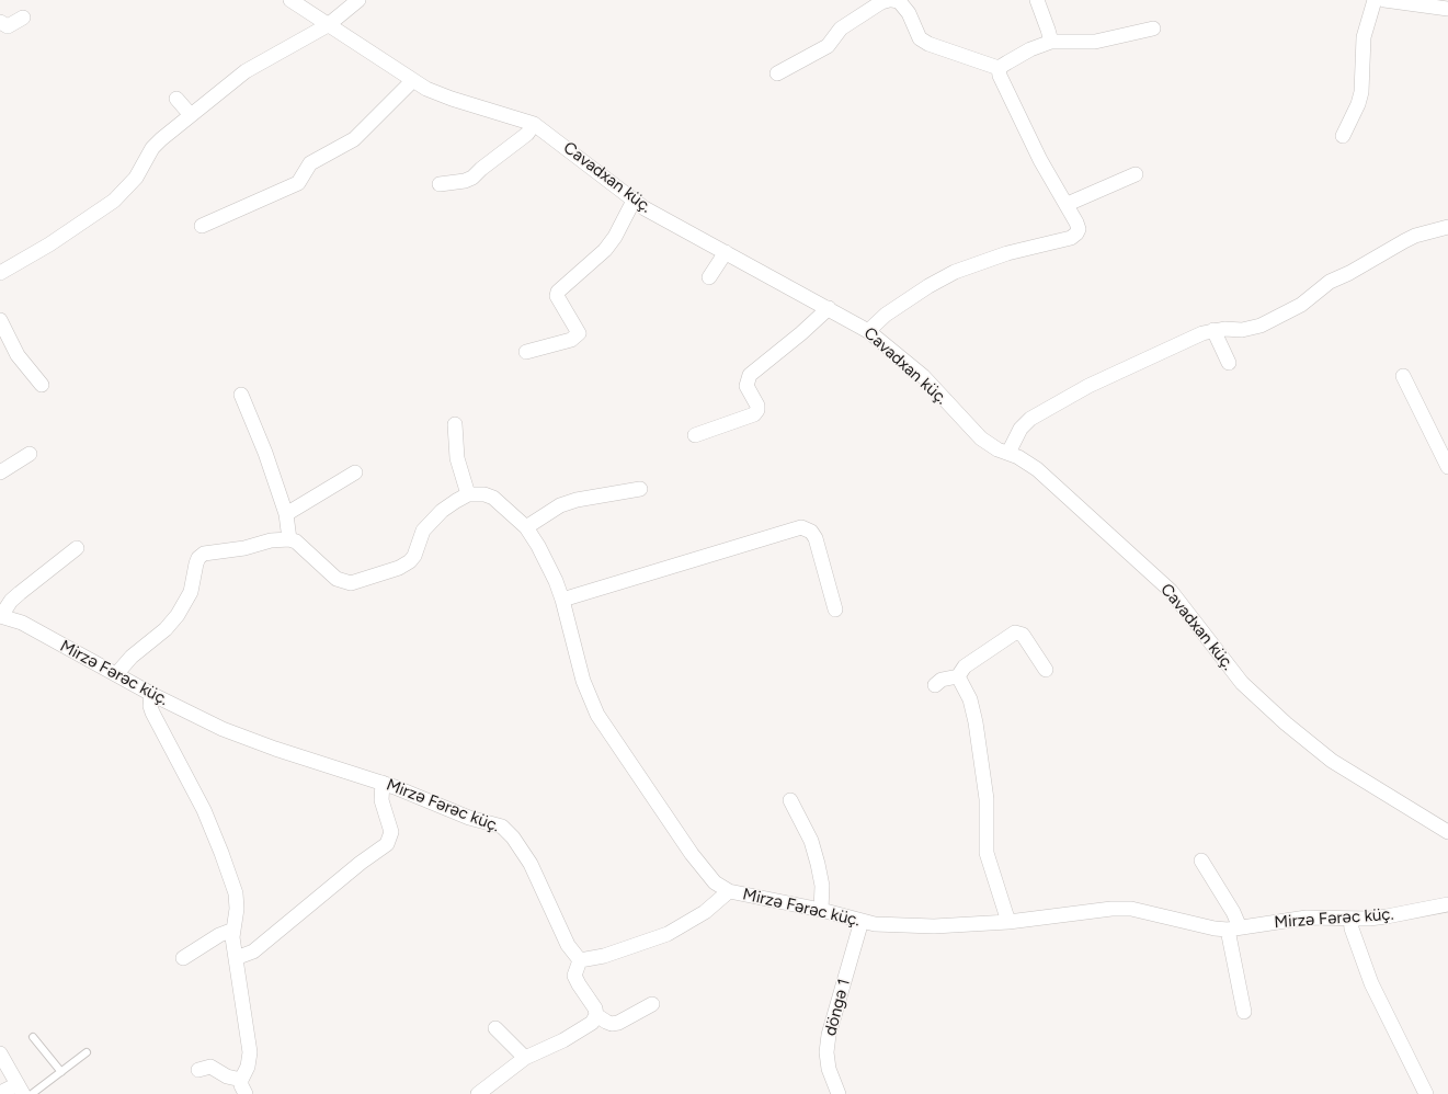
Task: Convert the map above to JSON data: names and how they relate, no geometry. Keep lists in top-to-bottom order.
{
  "streets": {
    "street": ["Cavadxan küç.", "Mirzə Fərəc küç.", "döngə 1"]
  },
  "crossings": [
    ["Mirzə Fərəc küç.", "döngə 1"]
  ]
}
